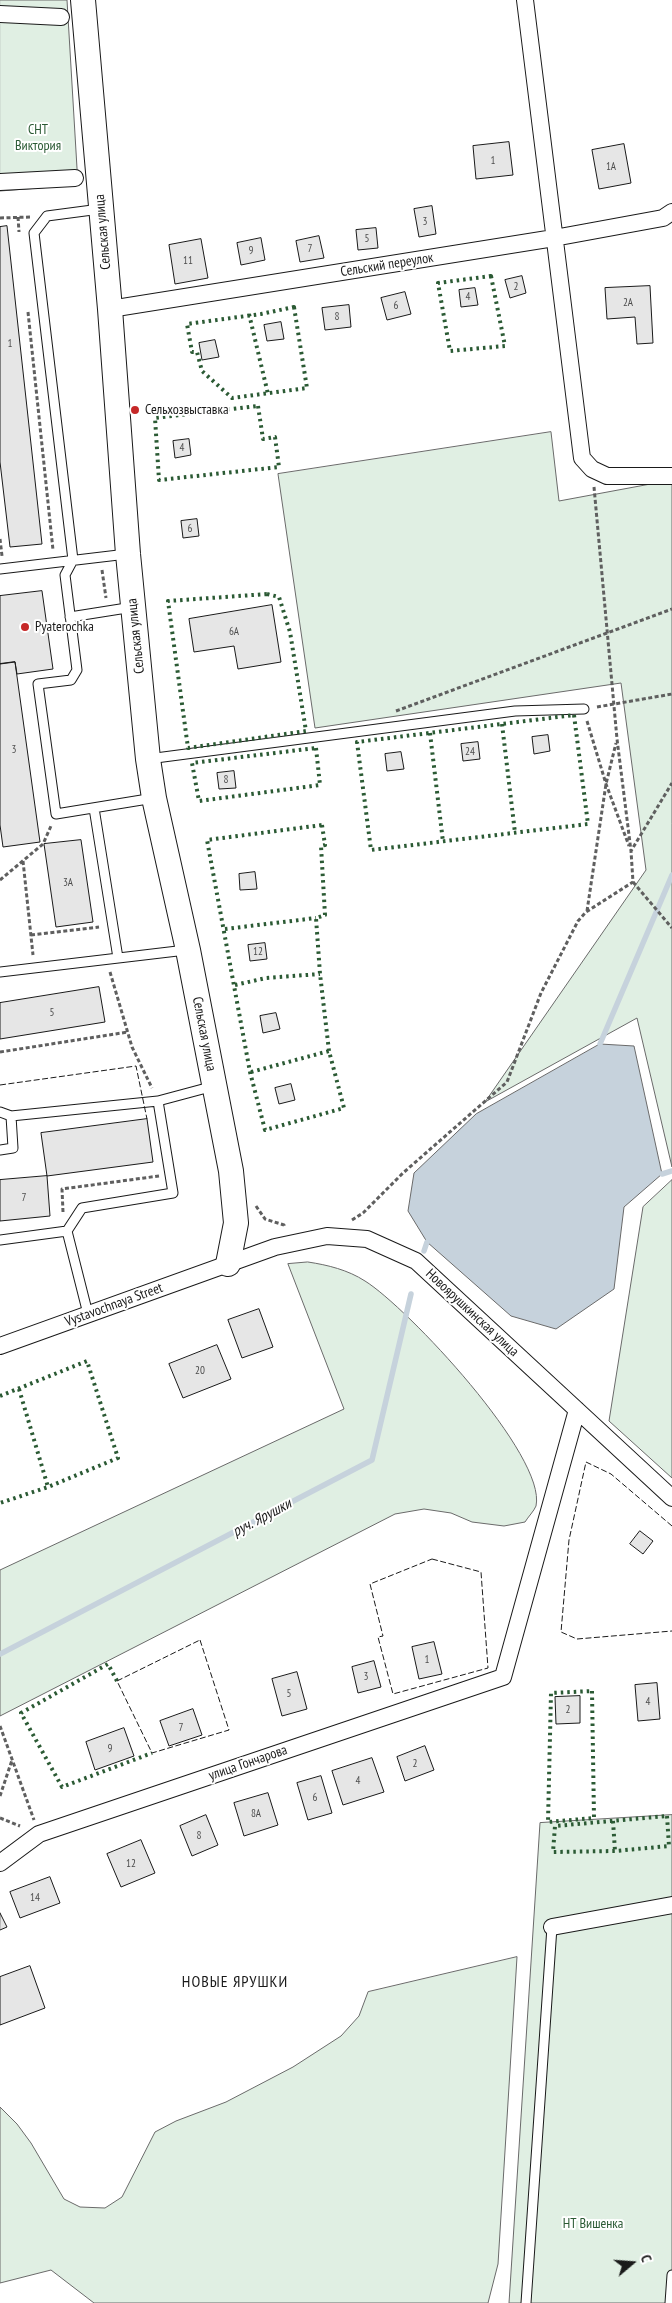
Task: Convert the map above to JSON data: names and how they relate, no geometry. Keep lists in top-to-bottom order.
{
  "streets": {
    "street": [
      "Сельская улица",
      "Сельский переулок",
      "Vystavochnaya Street",
      "Новоярушкинская улица",
      "улица Гончарова"
    ]
  },
  "crossings": [
    ["Сельская улица", "Сельский переулок"],
    ["Сельская улица", "Vystavochnaya Street"],
    ["Сельская улица", "Новоярушкинская улица"],
    ["Vystavochnaya Street", "Новоярушкинская улица"],
    ["Новоярушкинская улица", "улица Гончарова"]
  ],
  "districts": ["НОВЫЕ ЯРУШКИ"],
  "water": ["руч. Ярушки"],
  "parks": ["СНТ Виктория", "НТ Вишенка"],
  "places": ["Сельхозвыставка", "Pyaterochka"],
  "house_numbers": [
    "1",
    "1А",
    "3",
    "5",
    "7",
    "9",
    "11",
    "2",
    "4",
    "2А",
    "6",
    "8",
    "1",
    "4",
    "6",
    "6А",
    "3",
    "24",
    "8",
    "3А",
    "12",
    "5",
    "7",
    "20",
    "1",
    "3",
    "5",
    "4",
    "2",
    "7",
    "9",
    "2",
    "4",
    "6",
    "8А",
    "8",
    "12",
    "14"
  ],
  "north": "right"
}
